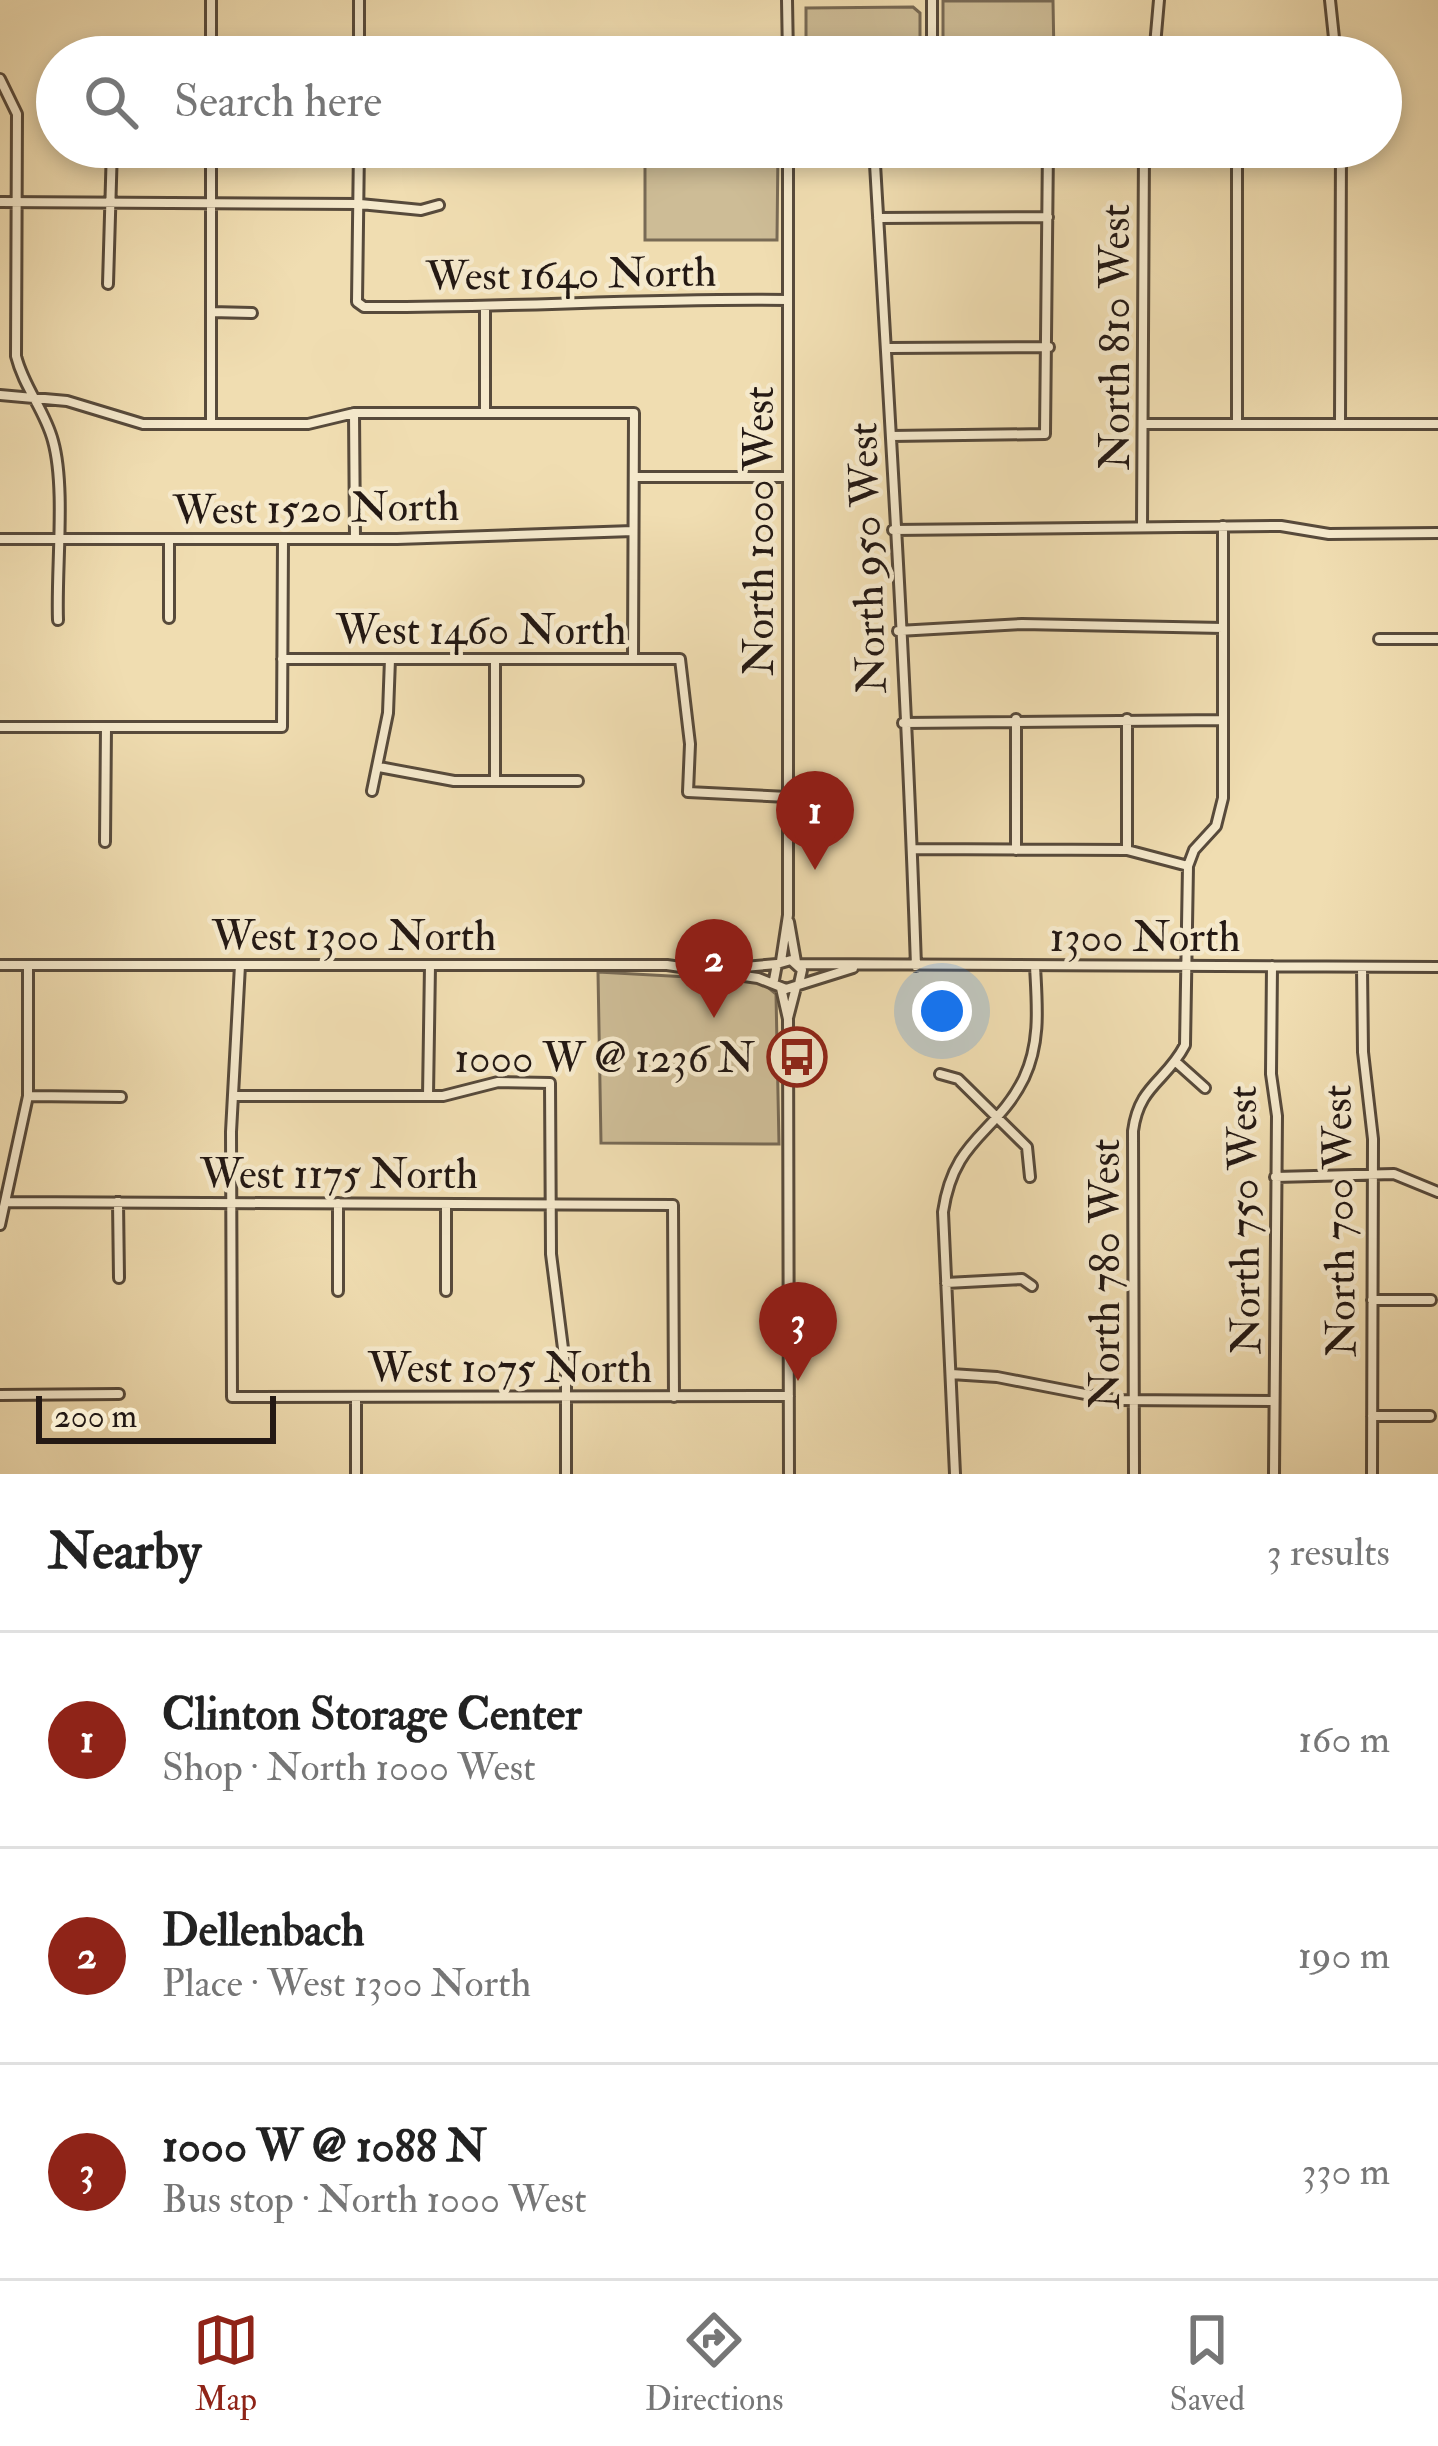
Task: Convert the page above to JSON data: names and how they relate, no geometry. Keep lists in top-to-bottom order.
{
  "streets": {
    "street": [
      "West 1640 North",
      "North 810 West",
      "West 1520 North",
      "North 1000 West",
      "North 950 West",
      "West 1460 North",
      "West 1300 North",
      "1300 North",
      "West 1175 North",
      "North 750 West",
      "North 700 West",
      "North 780 West",
      "West 1075 North"
    ]
  },
  "crossings": [
    ["West 1640 North", "North 1000 West"],
    ["North 1000 West", "West 1460 North"],
    ["North 1000 West", "West 1300 North"],
    ["North 1000 West", "1300 North"],
    ["North 950 West", "1300 North"],
    ["West 1300 North", "1300 North"],
    ["1300 North", "North 750 West"],
    ["1300 North", "North 700 West"],
    ["West 1175 North", "West 1075 North"]
  ],
  "places": {
    "bus stop": ["1000 W @ 1236 N"]
  },
  "scale_bar": "200 m",
  "page": {
    "search": "Search here",
    "pins": ["1", "2", "3"],
    "scale": "200 m",
    "heading": ["Nearby", "3 results"],
    "list": [
      {
        "mark": "1",
        "name": "Clinton Storage Center",
        "note": "Shop · North 1000 West",
        "value": "160 m"
      },
      {
        "mark": "2",
        "name": "Dellenbach",
        "note": "Place · West 1300 North",
        "value": "190 m"
      },
      {
        "mark": "3",
        "name": "1000 W @ 1088 N",
        "note": "Bus stop · North 1000 West",
        "value": "330 m"
      }
    ],
    "nav": ["Map", "Directions", "Saved"]
  }
}
